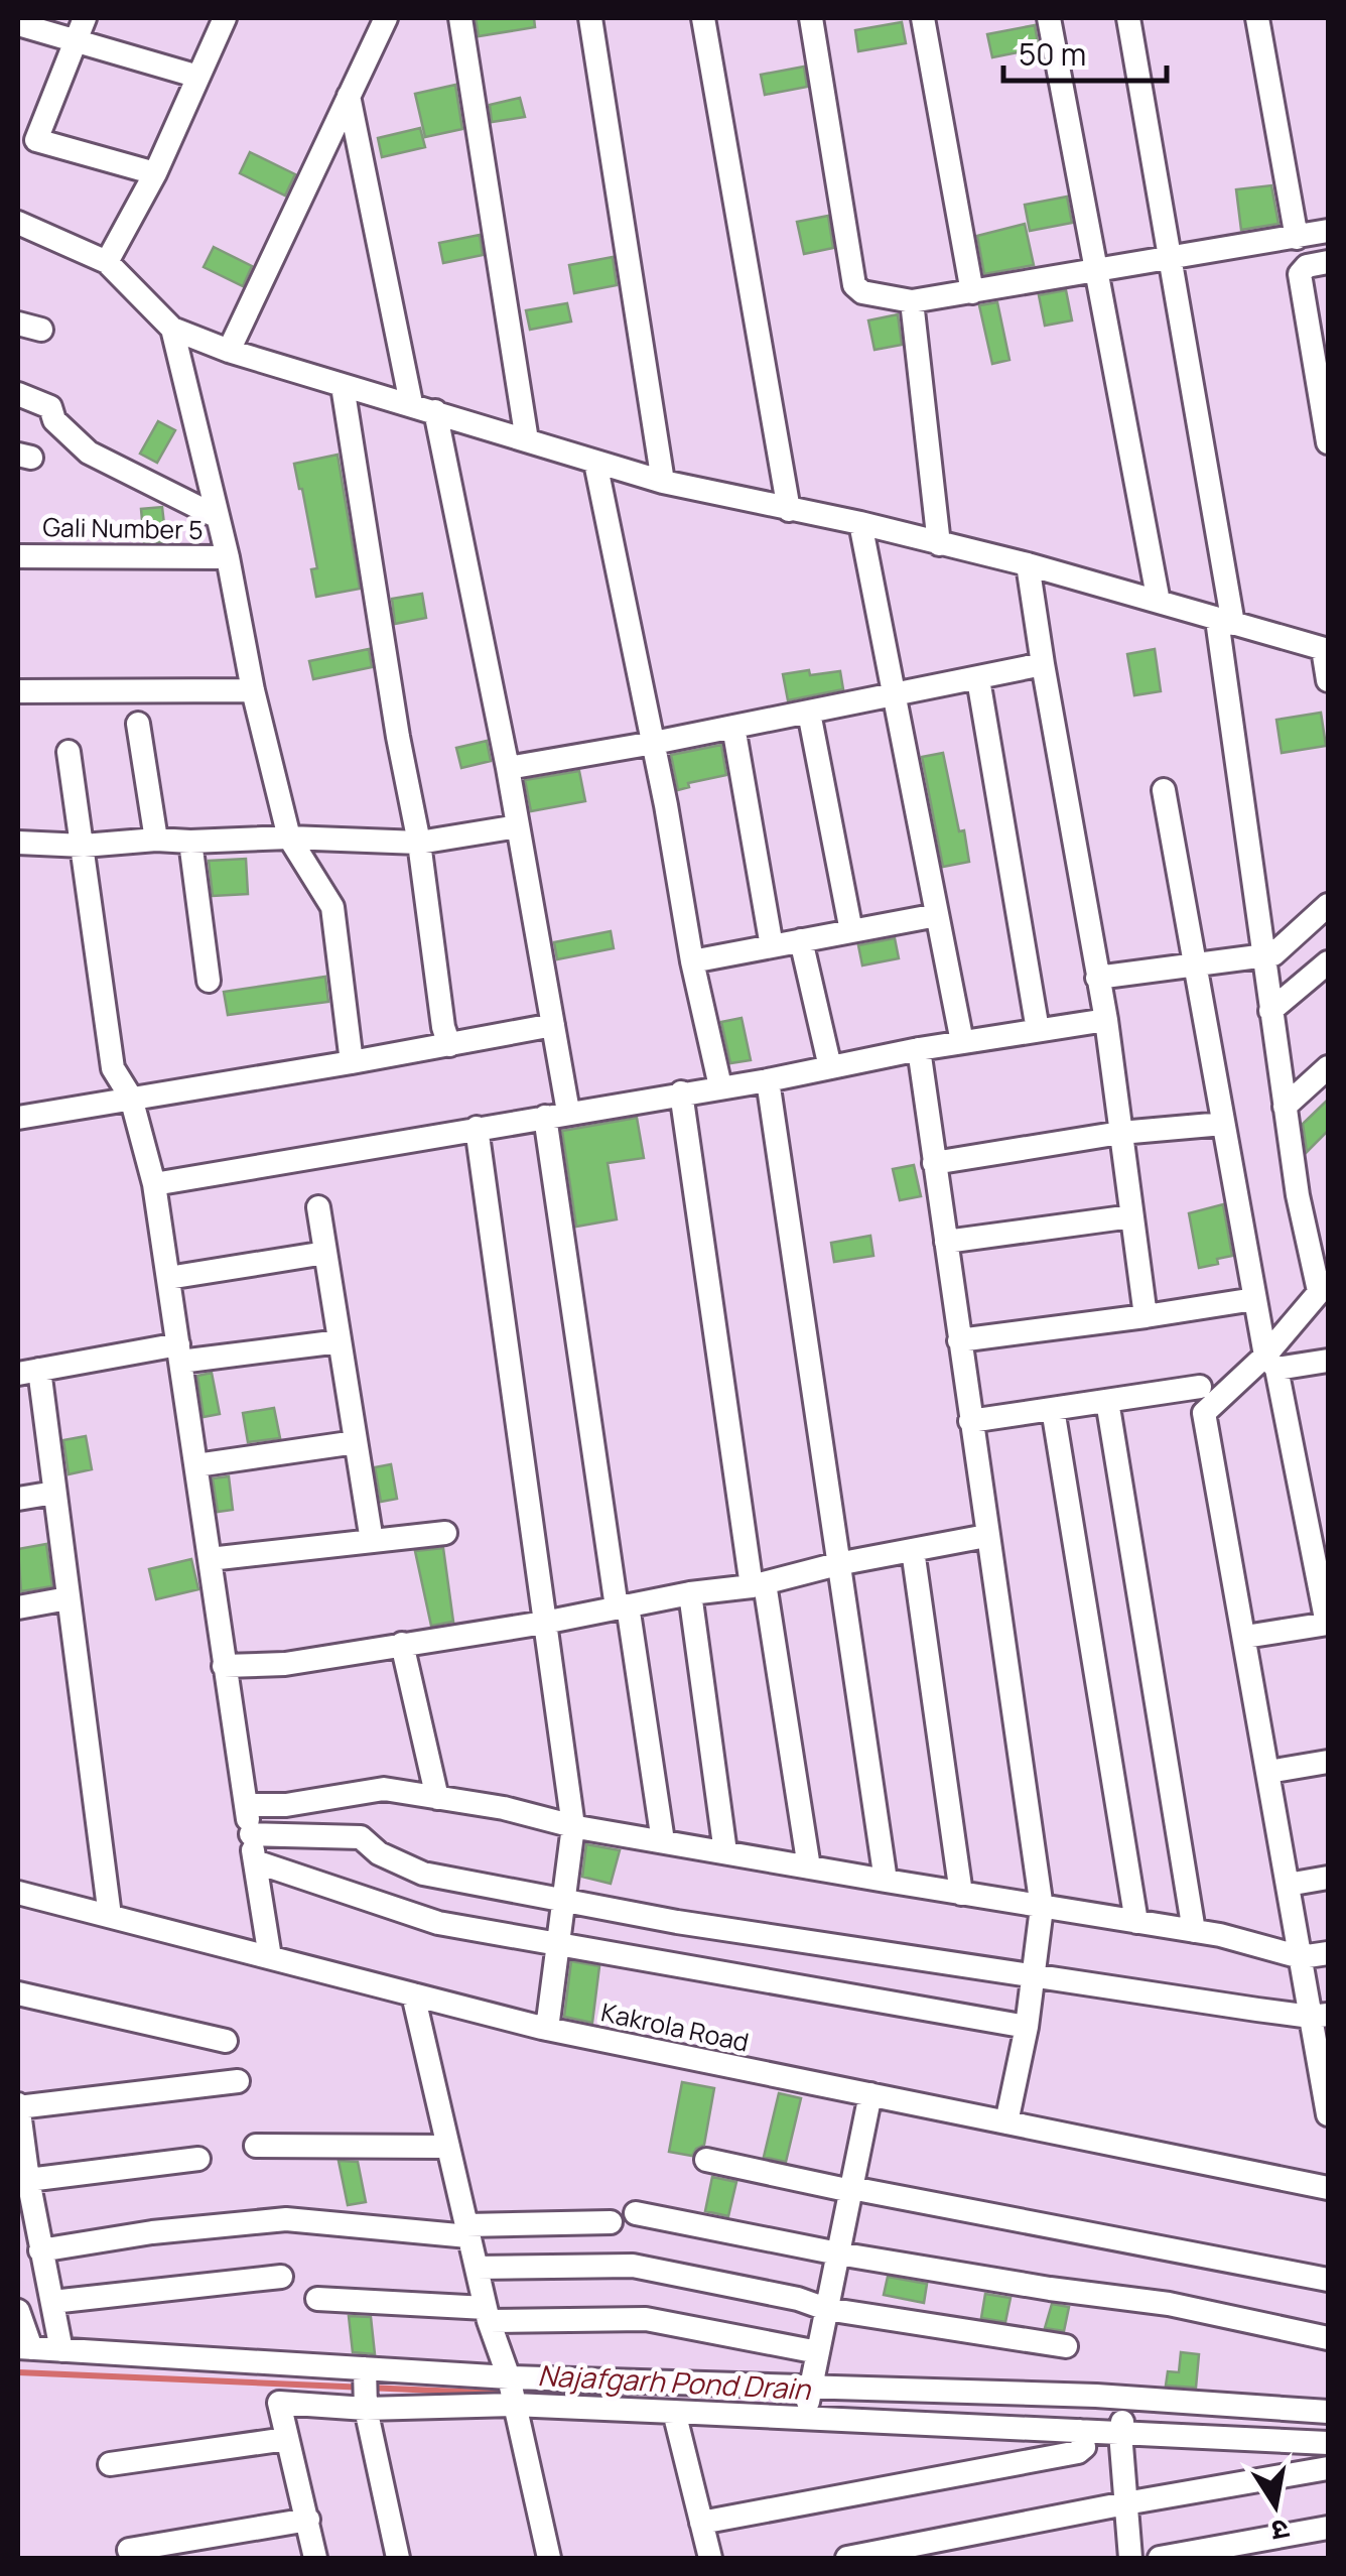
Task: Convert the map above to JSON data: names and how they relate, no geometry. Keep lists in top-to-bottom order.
{
  "streets": {
    "street": ["Gali Number 5", "Kakrola Road"]
  },
  "water": ["Najafgarh Pond Drain"],
  "scale_bar": "50 m",
  "north": "bottom"
}
